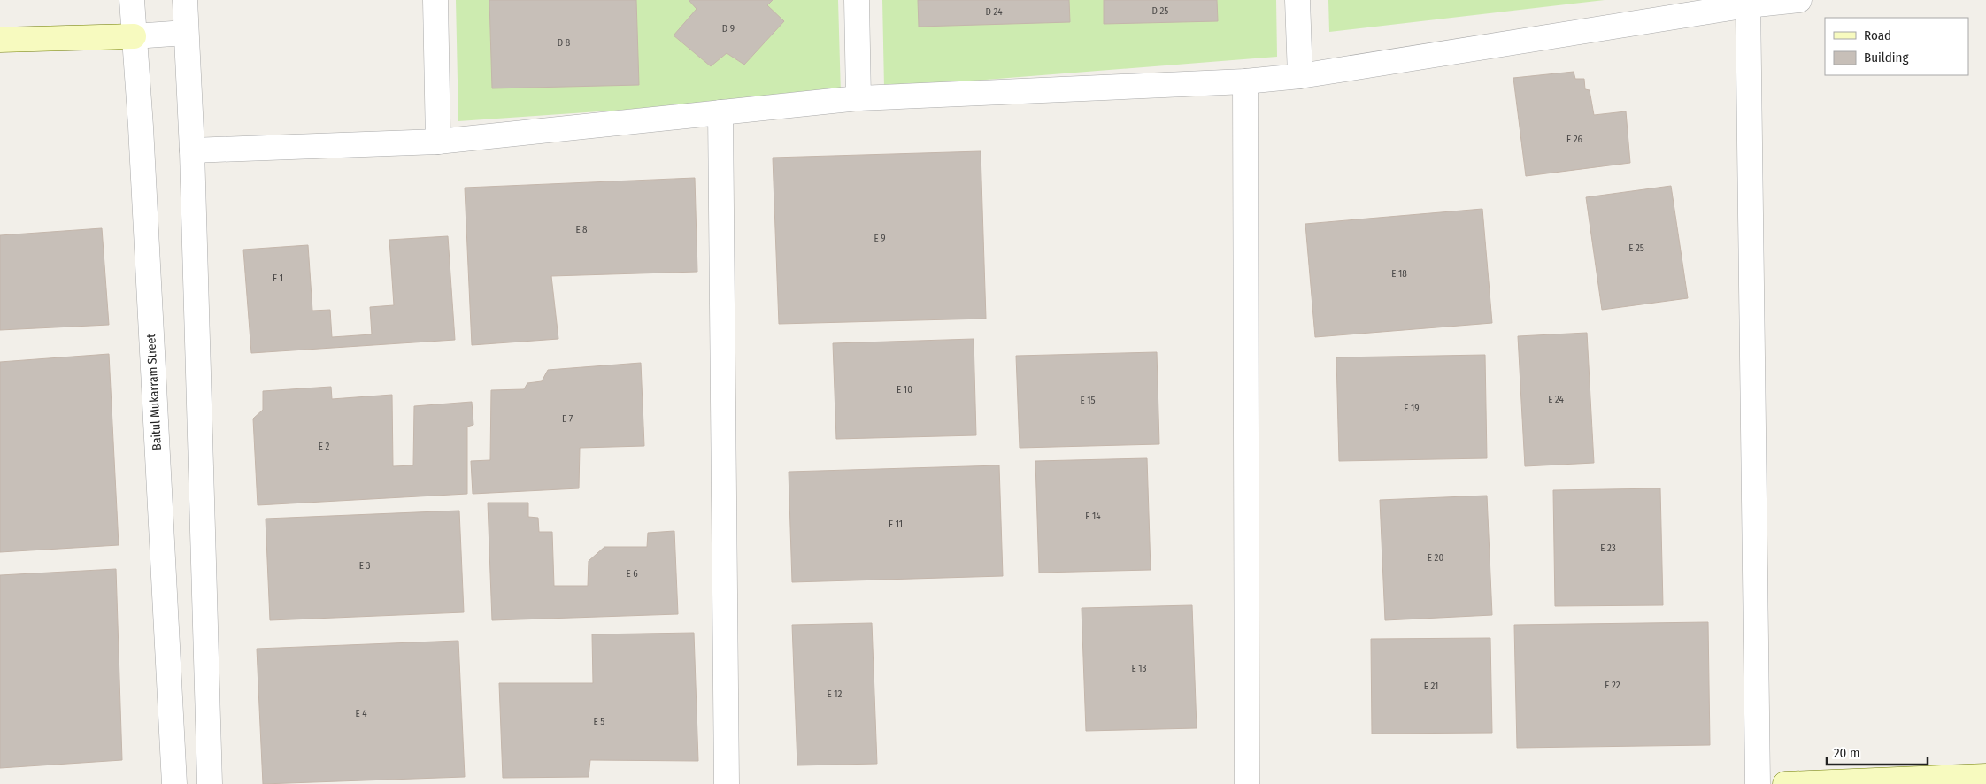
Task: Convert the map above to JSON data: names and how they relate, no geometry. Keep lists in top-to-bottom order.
{
  "streets": {
    "street": ["Baitul Mukarram Street"]
  },
  "house_numbers": [
    "D 25",
    "D 24",
    "D 9",
    "D 8",
    "E 26",
    "E 8",
    "E 9",
    "E 25",
    "E 18",
    "E 1",
    "E 10",
    "E 24",
    "E 15",
    "E 19",
    "E 7",
    "E 2",
    "E 14",
    "E 11",
    "E 23",
    "E 20",
    "E 3",
    "E 6",
    "E 13",
    "E 22",
    "E 21",
    "E 12",
    "E 4",
    "E 5"
  ],
  "legend": ["Road", "Building"],
  "scale_bar": "20 m"
}
